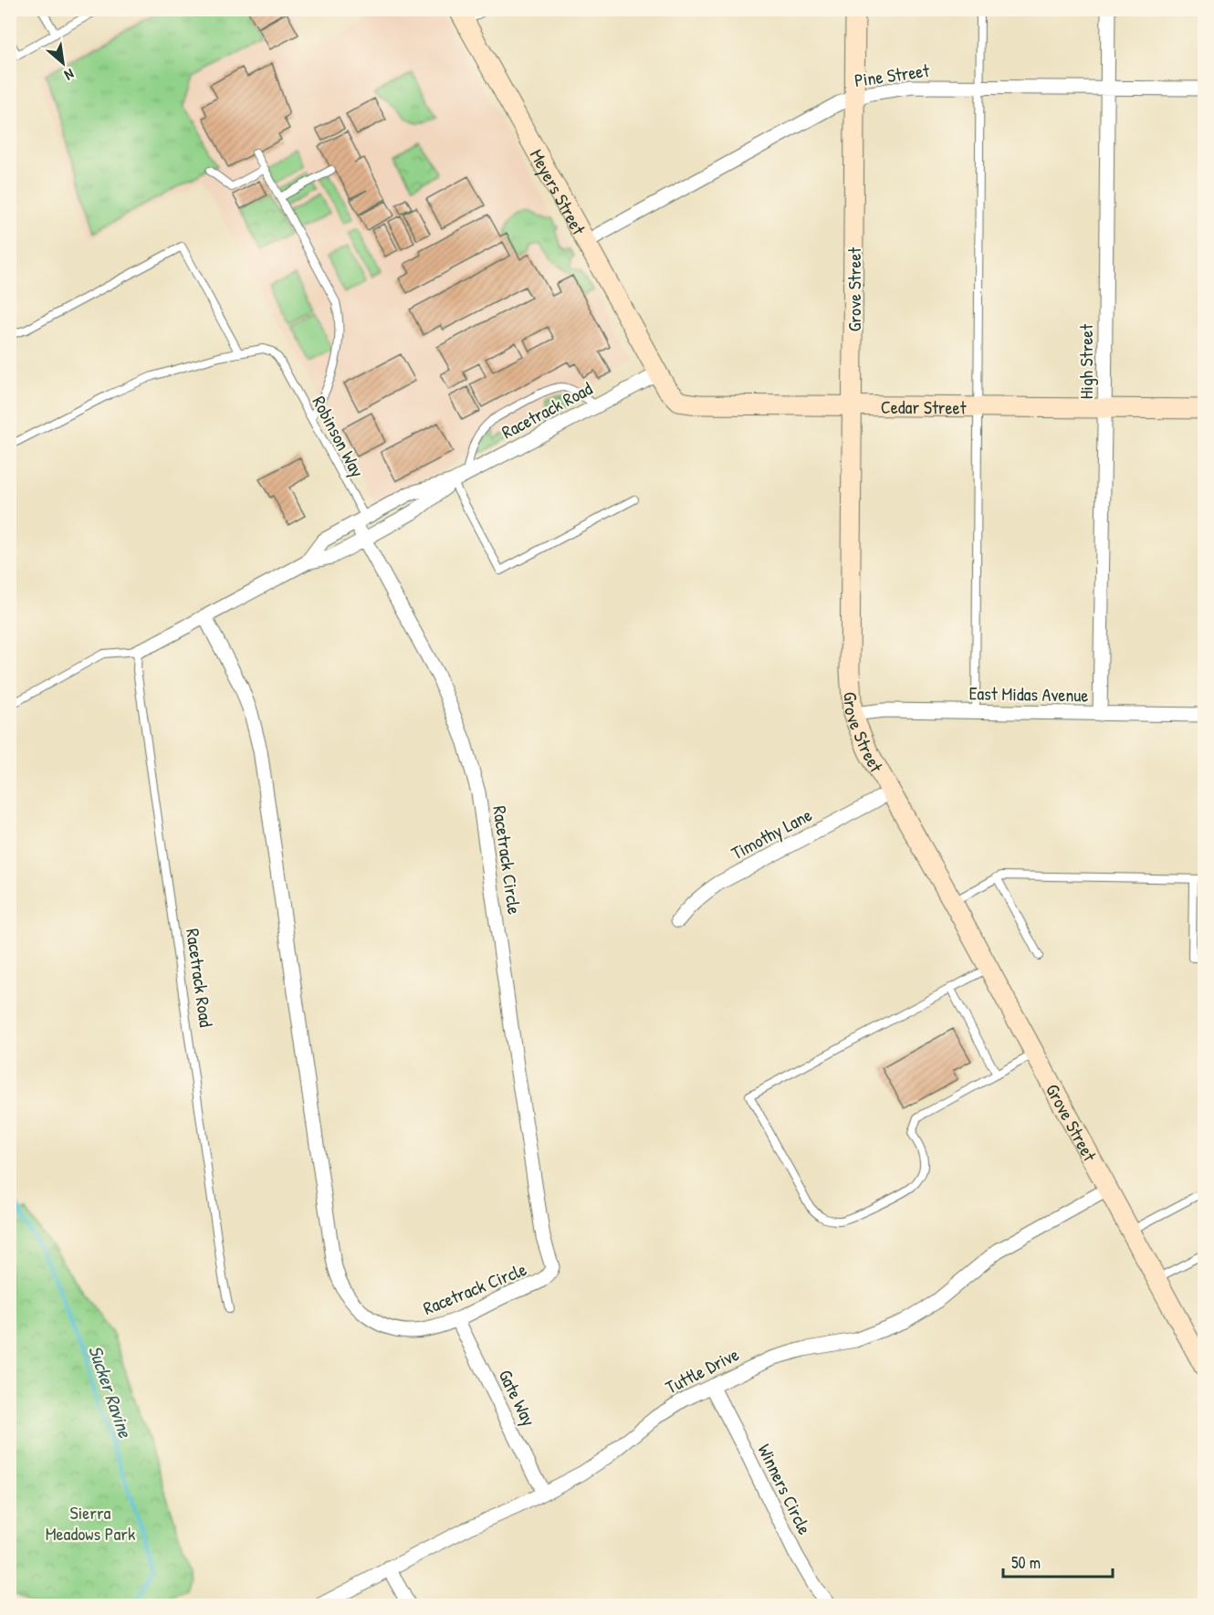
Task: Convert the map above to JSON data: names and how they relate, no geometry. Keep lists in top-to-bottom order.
{
  "streets": {
    "street": [
      "Pine Street",
      "Meyers Street",
      "Grove Street",
      "High Street",
      "Cedar Street",
      "Racetrack Road",
      "East Midas Avenue",
      "Timothy Lane",
      "Racetrack Circle",
      "Tuttle Drive",
      "Gate Way",
      "Winners Circle"
    ],
    "lane": ["Robinson Way"]
  },
  "crossings": [
    ["Pine Street", "Meyers Street"],
    ["Pine Street", "Grove Street"],
    ["Pine Street", "High Street"],
    ["Meyers Street", "Cedar Street"],
    ["Meyers Street", "Racetrack Road"],
    ["Grove Street", "Cedar Street"],
    ["Grove Street", "East Midas Avenue"],
    ["Grove Street", "Timothy Lane"],
    ["Grove Street", "Tuttle Drive"],
    ["High Street", "Cedar Street"],
    ["High Street", "East Midas Avenue"],
    ["Cedar Street", "Racetrack Road"],
    ["Racetrack Road", "Robinson Way"],
    ["Racetrack Road", "Racetrack Circle"],
    ["Robinson Way", "Racetrack Circle"],
    ["Racetrack Circle", "Gate Way"],
    ["Tuttle Drive", "Gate Way"],
    ["Tuttle Drive", "Winners Circle"]
  ],
  "water": ["Sucker Ravine"],
  "parks": ["Sierra Meadows Park"],
  "scale_bar": "50 m",
  "north": "bottom right"
}
